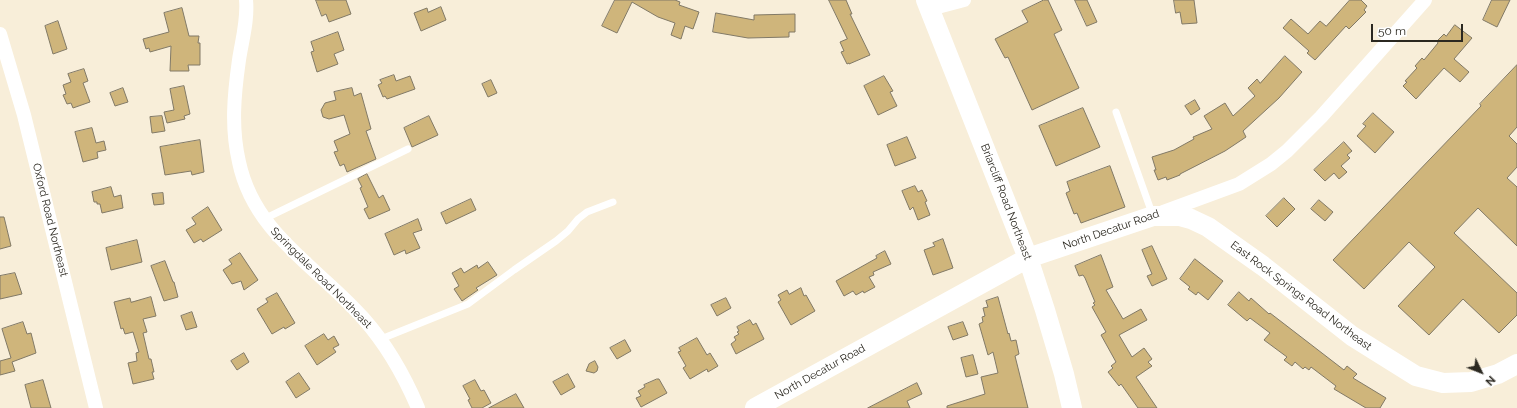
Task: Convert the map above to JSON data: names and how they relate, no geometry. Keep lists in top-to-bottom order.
{
  "streets": {
    "main road": ["Briarcliff Road Northeast", "North Decatur Road", "East Rock Springs Road Northeast"],
    "street": ["Oxford Road Northeast", "Springdale Road Northeast"]
  },
  "crossings": [
    ["Briarcliff Road Northeast", "North Decatur Road"],
    ["North Decatur Road", "East Rock Springs Road Northeast"]
  ],
  "scale_bar": "50 m",
  "north": "bottom right"
}
